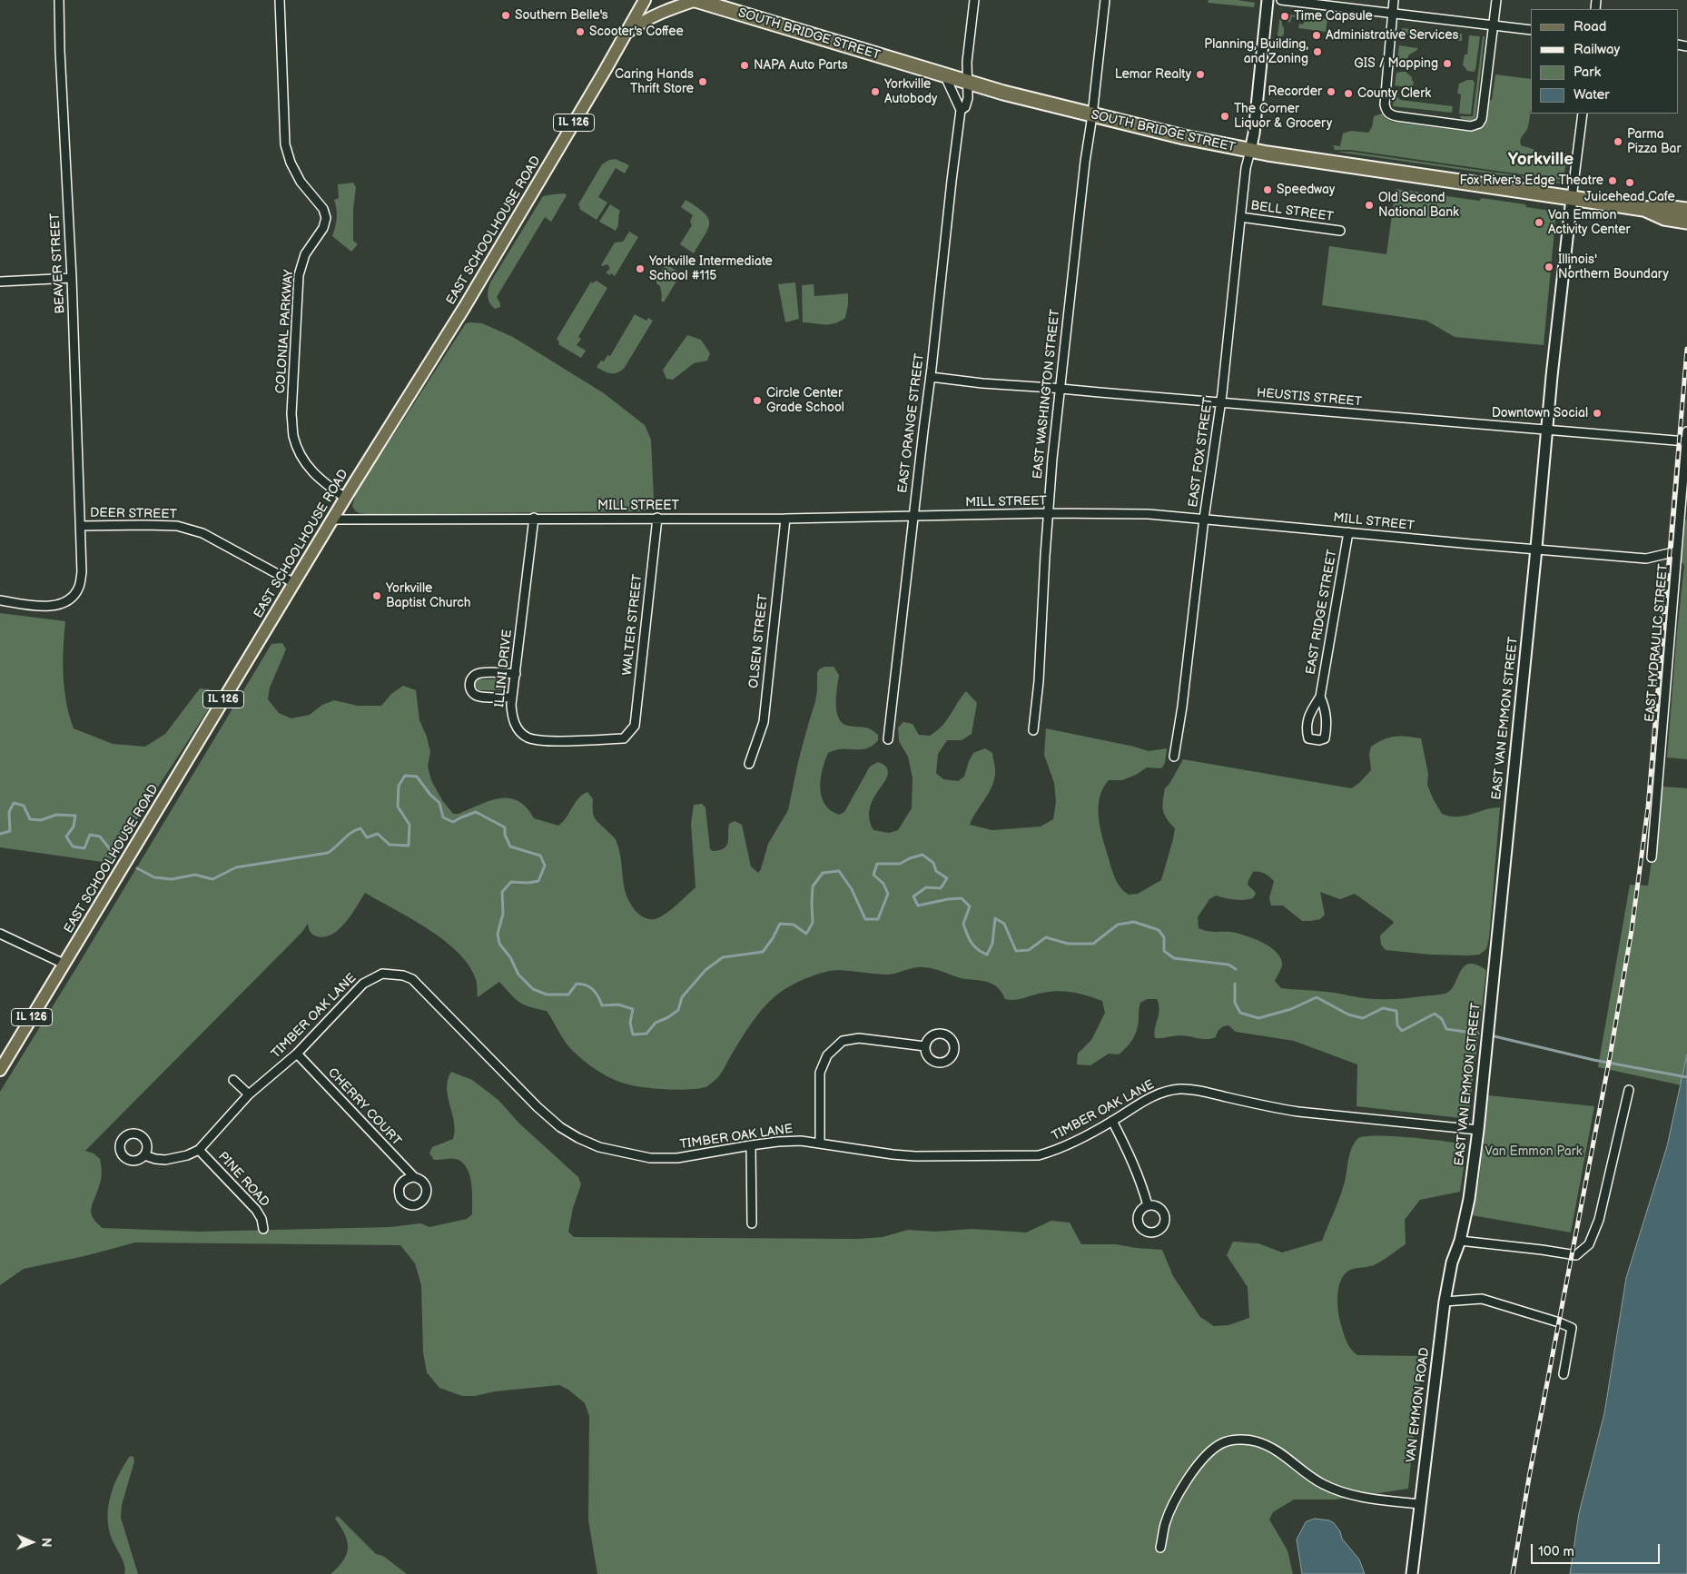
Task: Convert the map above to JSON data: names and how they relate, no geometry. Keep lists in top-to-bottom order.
{
  "streets": {
    "highway": ["SOUTH BRIDGE STREET"],
    "main road": ["IL 126", "EAST SCHOOLHOUSE ROAD"],
    "street": [
      "BELL STREET",
      "BEAVER STREET",
      "COLONIAL PARKWAY",
      "EAST WASHINGTON STREET",
      "HEUSTIS STREET",
      "EAST ORANGE STREET",
      "EAST FOX STREET",
      "MILL STREET",
      "DEER STREET",
      "EAST RIDGE STREET",
      "WALTER STREET",
      "OLSEN STREET",
      "EAST HYDRAULIC STREET",
      "ILLINI DRIVE",
      "EAST VAN EMMON STREET",
      "TIMBER OAK LANE",
      "CHERRY COURT",
      "PINE ROAD",
      "VAN EMMON ROAD"
    ]
  },
  "crossings": [
    ["SOUTH BRIDGE STREET", "EAST SCHOOLHOUSE ROAD"],
    ["SOUTH BRIDGE STREET", "EAST WASHINGTON STREET"],
    ["SOUTH BRIDGE STREET", "EAST ORANGE STREET"],
    ["SOUTH BRIDGE STREET", "EAST FOX STREET"],
    ["SOUTH BRIDGE STREET", "EAST VAN EMMON STREET"],
    ["BELL STREET", "EAST FOX STREET"],
    ["EAST SCHOOLHOUSE ROAD", "COLONIAL PARKWAY"],
    ["EAST SCHOOLHOUSE ROAD", "MILL STREET"],
    ["EAST SCHOOLHOUSE ROAD", "DEER STREET"],
    ["BEAVER STREET", "DEER STREET"],
    ["EAST WASHINGTON STREET", "HEUSTIS STREET"],
    ["EAST WASHINGTON STREET", "MILL STREET"],
    ["HEUSTIS STREET", "EAST ORANGE STREET"],
    ["HEUSTIS STREET", "EAST FOX STREET"],
    ["HEUSTIS STREET", "EAST HYDRAULIC STREET"],
    ["HEUSTIS STREET", "EAST VAN EMMON STREET"],
    ["EAST ORANGE STREET", "MILL STREET"],
    ["EAST FOX STREET", "MILL STREET"],
    ["MILL STREET", "EAST RIDGE STREET"],
    ["MILL STREET", "WALTER STREET"],
    ["MILL STREET", "OLSEN STREET"],
    ["MILL STREET", "EAST HYDRAULIC STREET"],
    ["MILL STREET", "ILLINI DRIVE"],
    ["MILL STREET", "EAST VAN EMMON STREET"],
    ["WALTER STREET", "ILLINI DRIVE"],
    ["EAST VAN EMMON STREET", "TIMBER OAK LANE"],
    ["EAST VAN EMMON STREET", "VAN EMMON ROAD"],
    ["TIMBER OAK LANE", "CHERRY COURT"],
    ["TIMBER OAK LANE", "PINE ROAD"]
  ],
  "districts": ["Yorkville"],
  "parks": ["Van Emmon Park"],
  "places": [
    "Southern Belle's",
    "Time Capsule",
    "Scooter's Coffee",
    "Administrative Services",
    "Planning, Building, and Zoning",
    "GIS / Mapping",
    "NAPA Auto Parts",
    "Lemar Realty",
    "Caring Hands Thrift Store",
    "Yorkville Autobody",
    "Recorder",
    "County Clerk",
    "The Corner Liquor & Grocery",
    "Parma Pizza Bar",
    "Fox River's Edge Theatre",
    "Juicehead Cafe",
    "Speedway",
    "Old Second National Bank",
    "Van Emmon Activity Center",
    "Illinois' Northern Boundary",
    "Yorkville Intermediate School #115",
    "Circle Center Grade School",
    "Downtown Social",
    "Yorkville Baptist Church"
  ],
  "legend": [
    "Road",
    "Railway",
    "Park",
    "Water"
  ],
  "scale_bar": "100 m",
  "north": "right"
}
